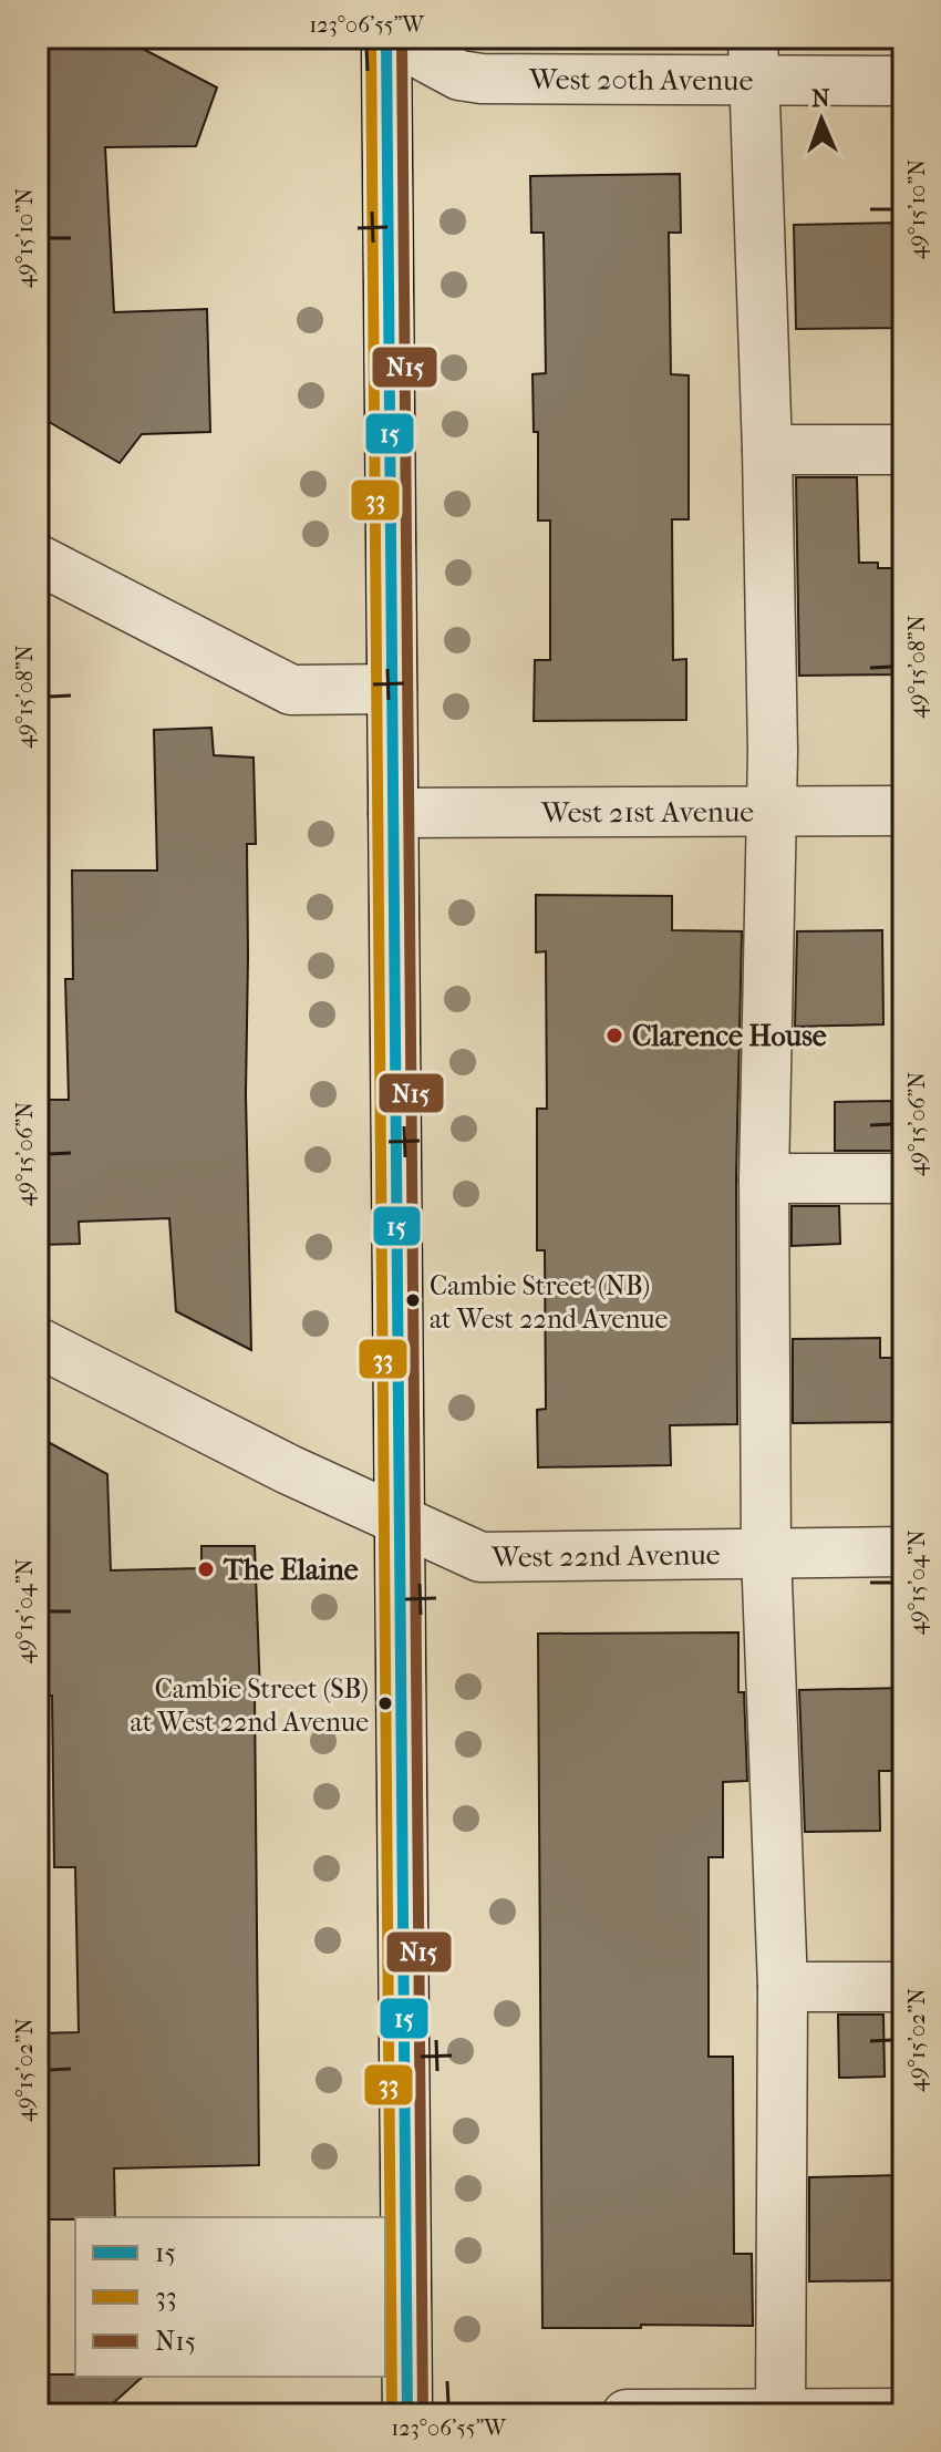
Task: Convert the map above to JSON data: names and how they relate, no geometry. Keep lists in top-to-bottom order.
{
  "streets": {
    "street": ["West 20th Avenue", "West 21st Avenue", "West 22nd Avenue"]
  },
  "places": [
    "Clarence House",
    "Cambie Street (NB) at West 22nd Avenue",
    "The Elaine",
    "Cambie Street (SB) at West 22nd Avenue"
  ],
  "lines": ["transit line 15", "transit line 33", "transit line N15"],
  "legend": ["15", "33", "N15"],
  "north": "top",
  "coordinates": [
    "123°06'55\"W",
    "49°15'10\"N",
    "49°15'08\"N",
    "49°15'06\"N",
    "49°15'04\"N",
    "49°15'02\"N"
  ]
}
